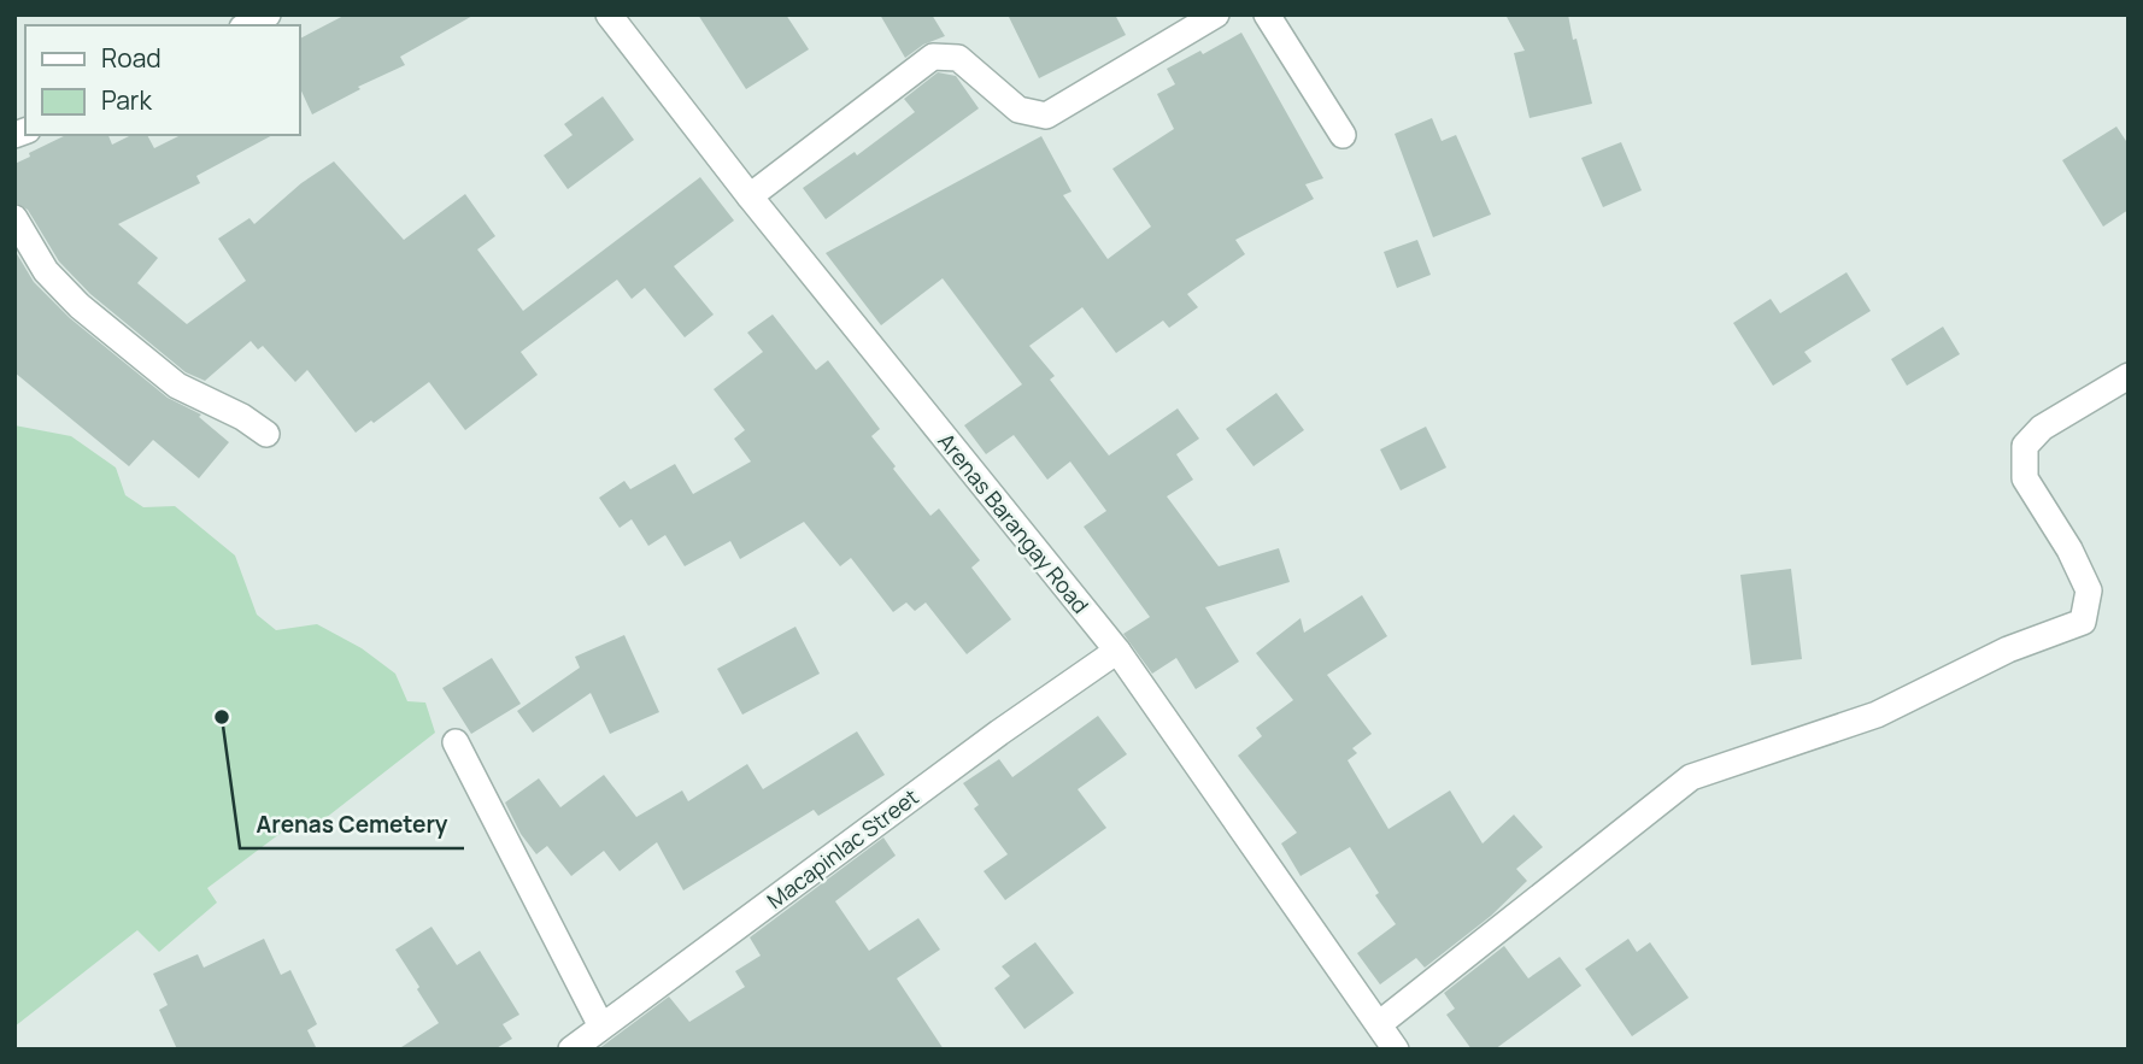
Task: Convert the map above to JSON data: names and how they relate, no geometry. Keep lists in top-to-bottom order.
{
  "streets": {
    "street": ["Arenas Barangay Road", "Macapinlac Street"]
  },
  "crossings": [
    ["Arenas Barangay Road", "Macapinlac Street"]
  ],
  "places": ["Arenas Cemetery"],
  "legend": ["Road", "Park"]
}
